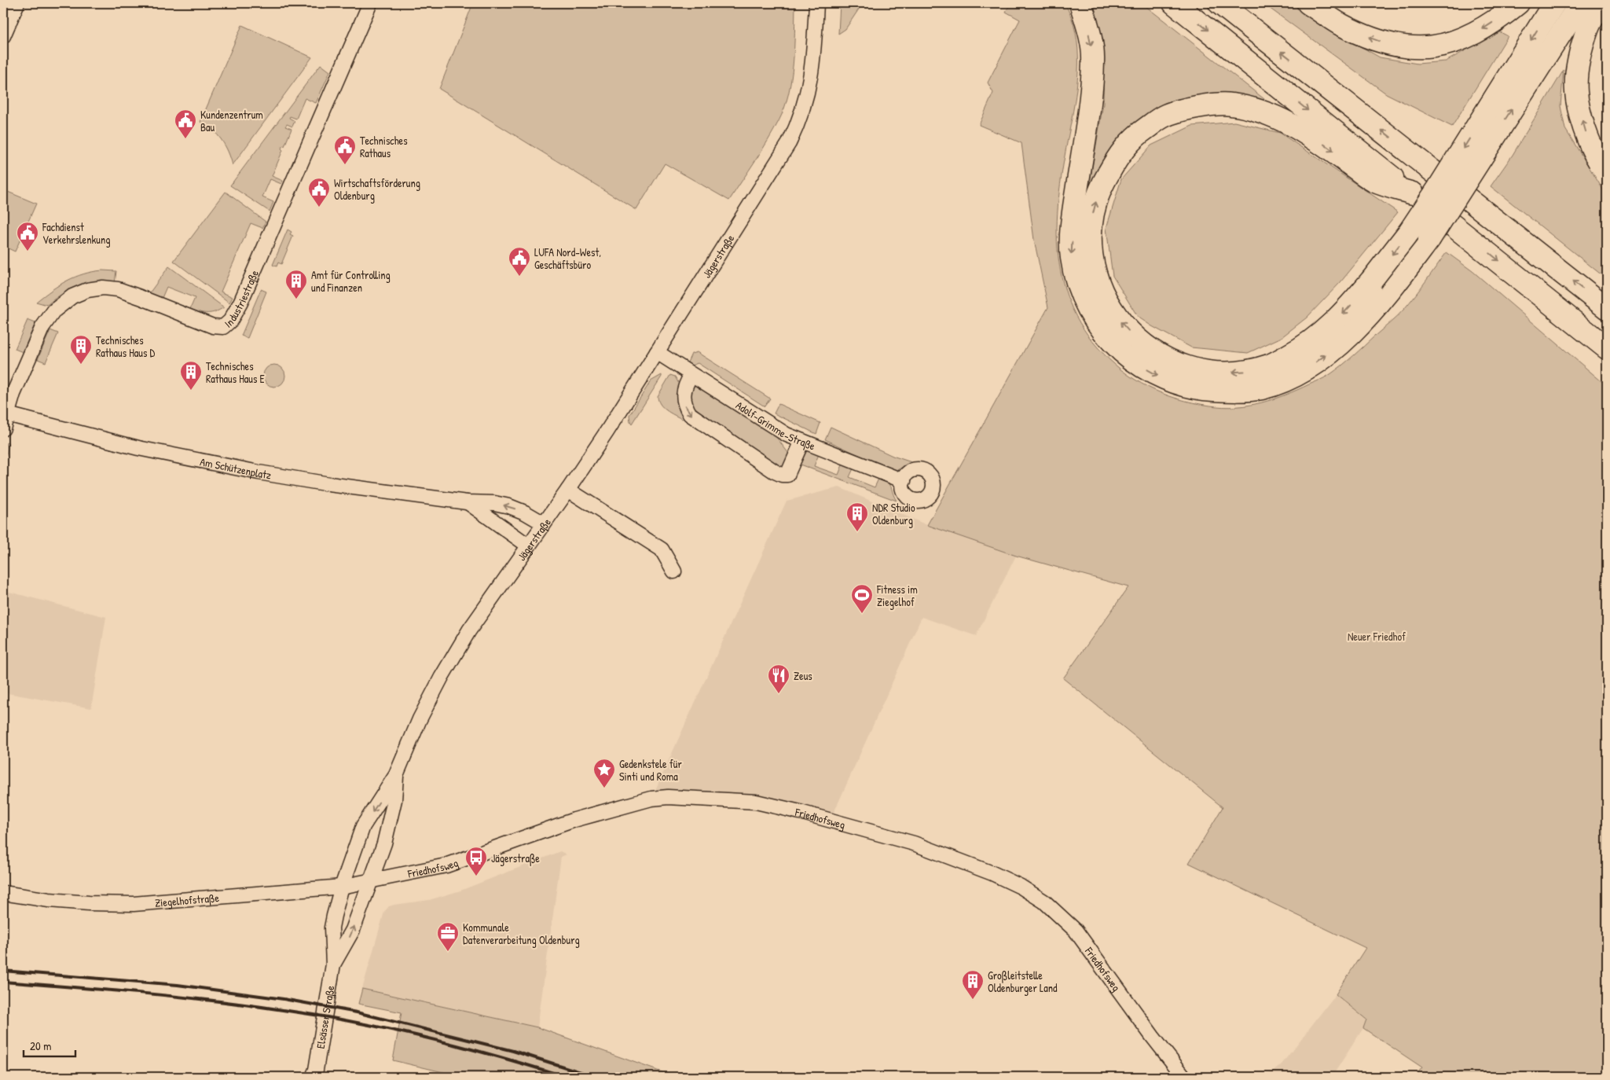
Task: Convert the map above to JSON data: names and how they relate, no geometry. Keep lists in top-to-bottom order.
{
  "streets": {
    "street": [
      "Jägerstraße",
      "Industriestraße",
      "Adolf-Grimme-Straße",
      "Am Schützenplatz",
      "Friedhofsweg",
      "Ziegelhofstraße",
      "Elsässer Straße"
    ]
  },
  "crossings": [
    ["Jägerstraße", "Adolf-Grimme-Straße"],
    ["Jägerstraße", "Am Schützenplatz"],
    ["Jägerstraße", "Friedhofsweg"],
    ["Jägerstraße", "Ziegelhofstraße"],
    ["Jägerstraße", "Elsässer Straße"],
    ["Industriestraße", "Am Schützenplatz"],
    ["Friedhofsweg", "Ziegelhofstraße"],
    ["Friedhofsweg", "Elsässer Straße"],
    ["Ziegelhofstraße", "Elsässer Straße"]
  ],
  "parks": ["Neuer Friedhof"],
  "places": {
    "public building": [
      "Kundenzentrum Bau",
      "Technisches Rathaus",
      "Wirtschaftsförderung Oldenburg",
      "Fachdienst Verkehrslenkung",
      "LUFA Nord-West, Geschäftsbüro"
    ],
    "building": [
      "Amt für Controlling und Finanzen",
      "Technisches Rathaus Haus D",
      "Technisches Rathaus Haus E",
      "NDR Studio Oldenburg",
      "Großleitstelle Oldenburger Land"
    ],
    "sports": ["Fitness im Ziegelhof"],
    "restaurant": ["Zeus"],
    "place": ["Gedenkstele für Sinti und Roma"],
    "bus stop": ["Jägerstraße"],
    "office": ["Kommunale Datenverarbeitung Oldenburg"]
  },
  "scale_bar": "20 m"
}
